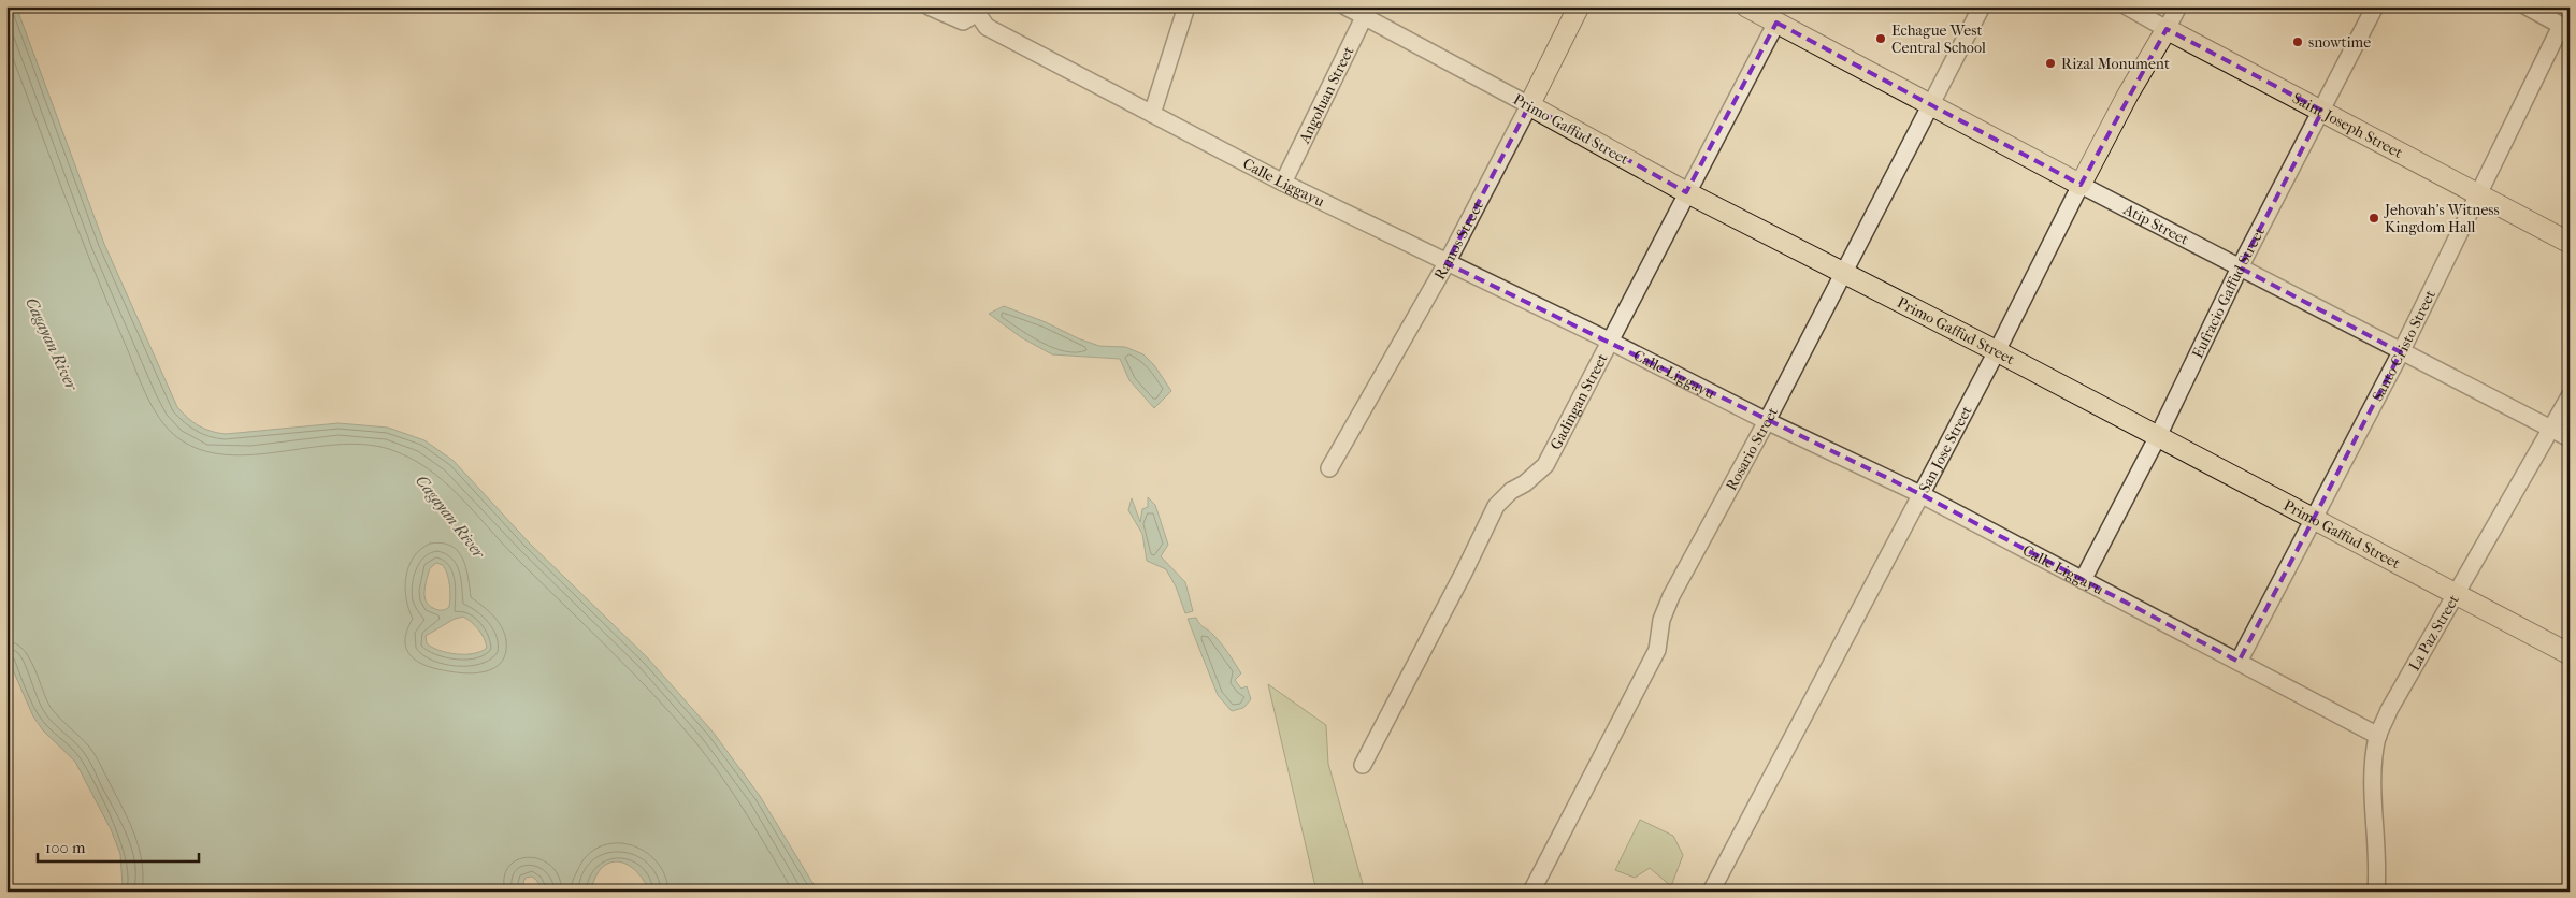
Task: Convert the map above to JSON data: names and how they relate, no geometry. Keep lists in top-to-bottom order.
{
  "streets": {
    "main road": [
      "Saint Joseph Street",
      "Primo Gaffud Street",
      "Atip Street",
      "Ramos Street",
      "San Jose Street"
    ],
    "street": [
      "Angoluan Street",
      "Calle Liggayu",
      "Eufracio Gaffud Street",
      "Santo Cristo Street",
      "Gadingan Street",
      "Rosario Street",
      "La Paz Street"
    ]
  },
  "crossings": [
    ["Angoluan Street", "Primo Gaffud Street"],
    ["Angoluan Street", "Calle Liggayu"],
    ["Saint Joseph Street", "Eufracio Gaffud Street"],
    ["Saint Joseph Street", "Santo Cristo Street"],
    ["Saint Joseph Street", "San Jose Street"],
    ["Primo Gaffud Street", "Ramos Street"],
    ["Primo Gaffud Street", "Eufracio Gaffud Street"],
    ["Primo Gaffud Street", "Santo Cristo Street"],
    ["Primo Gaffud Street", "Gadingan Street"],
    ["Primo Gaffud Street", "Rosario Street"],
    ["Primo Gaffud Street", "San Jose Street"],
    ["Primo Gaffud Street", "La Paz Street"],
    ["Calle Liggayu", "Ramos Street"],
    ["Calle Liggayu", "Eufracio Gaffud Street"],
    ["Calle Liggayu", "Santo Cristo Street"],
    ["Calle Liggayu", "Gadingan Street"],
    ["Calle Liggayu", "Rosario Street"],
    ["Calle Liggayu", "San Jose Street"],
    ["Calle Liggayu", "La Paz Street"],
    ["Atip Street", "Eufracio Gaffud Street"],
    ["Atip Street", "Santo Cristo Street"],
    ["Atip Street", "Gadingan Street"],
    ["Atip Street", "Rosario Street"],
    ["Atip Street", "San Jose Street"],
    ["Atip Street", "La Paz Street"]
  ],
  "water": ["Cagayan River"],
  "places": [
    "Echague West Central School",
    "snowtime",
    "Rizal Monument",
    "Jehovah's Witness Kingdom Hall"
  ],
  "scale_bar": "100 m"
}
